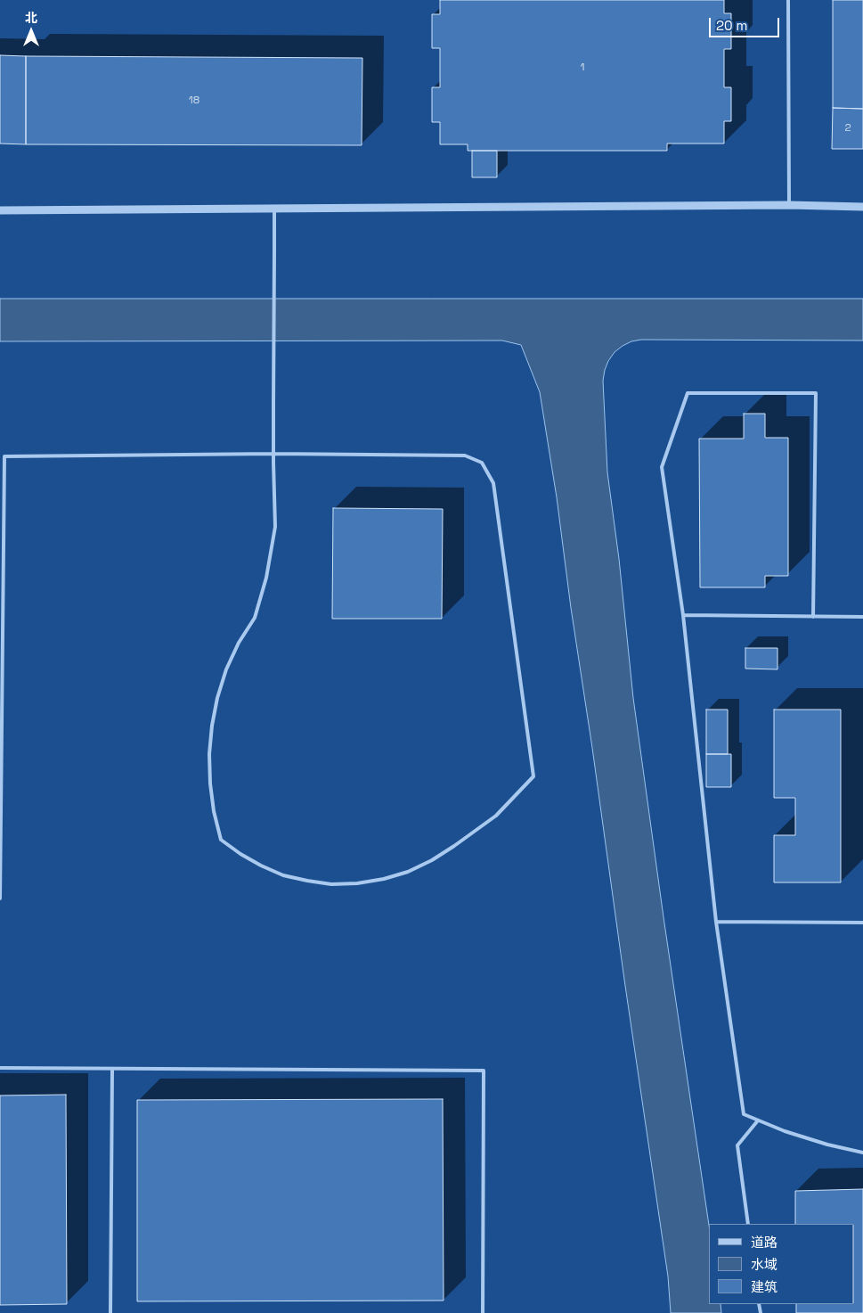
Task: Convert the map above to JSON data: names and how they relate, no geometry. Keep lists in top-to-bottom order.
{
  "house_numbers": ["1", "18", "2"],
  "legend": ["道路", "水域", "建筑"],
  "scale_bar": "20 m",
  "north": "top"
}
